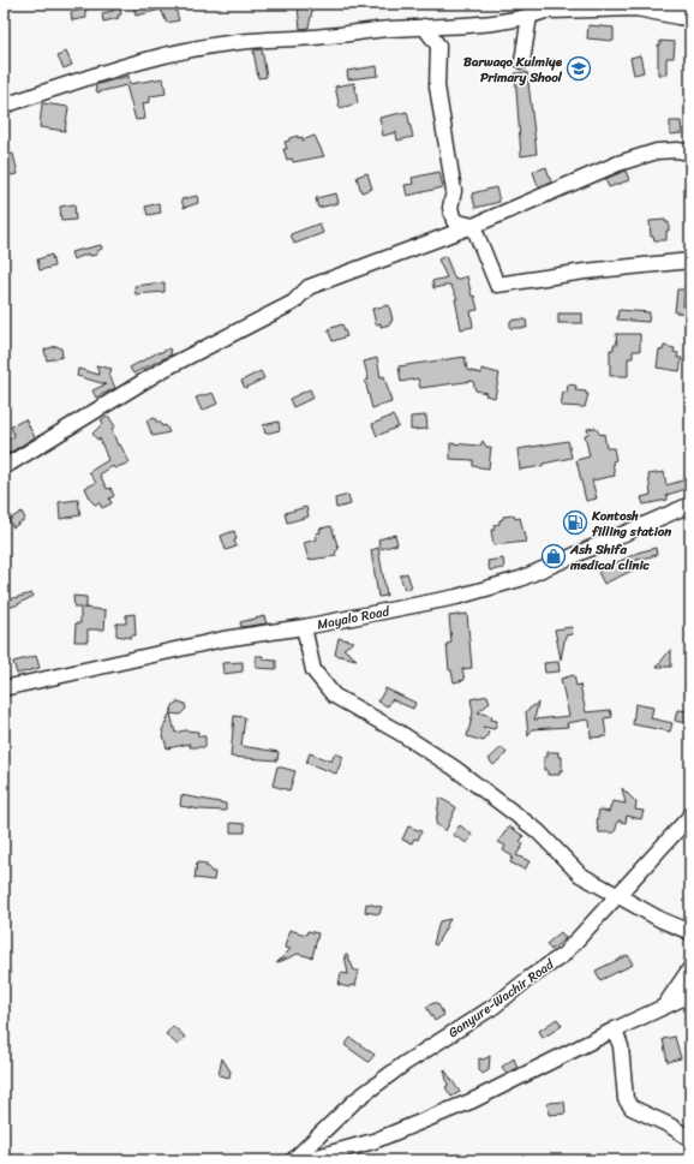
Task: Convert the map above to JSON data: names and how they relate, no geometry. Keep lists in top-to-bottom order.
{
  "streets": {
    "street": ["Mayalo Road", "Ganyure-Wachir Road"]
  },
  "places": {
    "school or university": ["Barwaqo Kulmiye Primary Shool"],
    "fuel station": ["Kontosh filling station"],
    "shop": ["Ash Shifa medical clinic"]
  }
}
